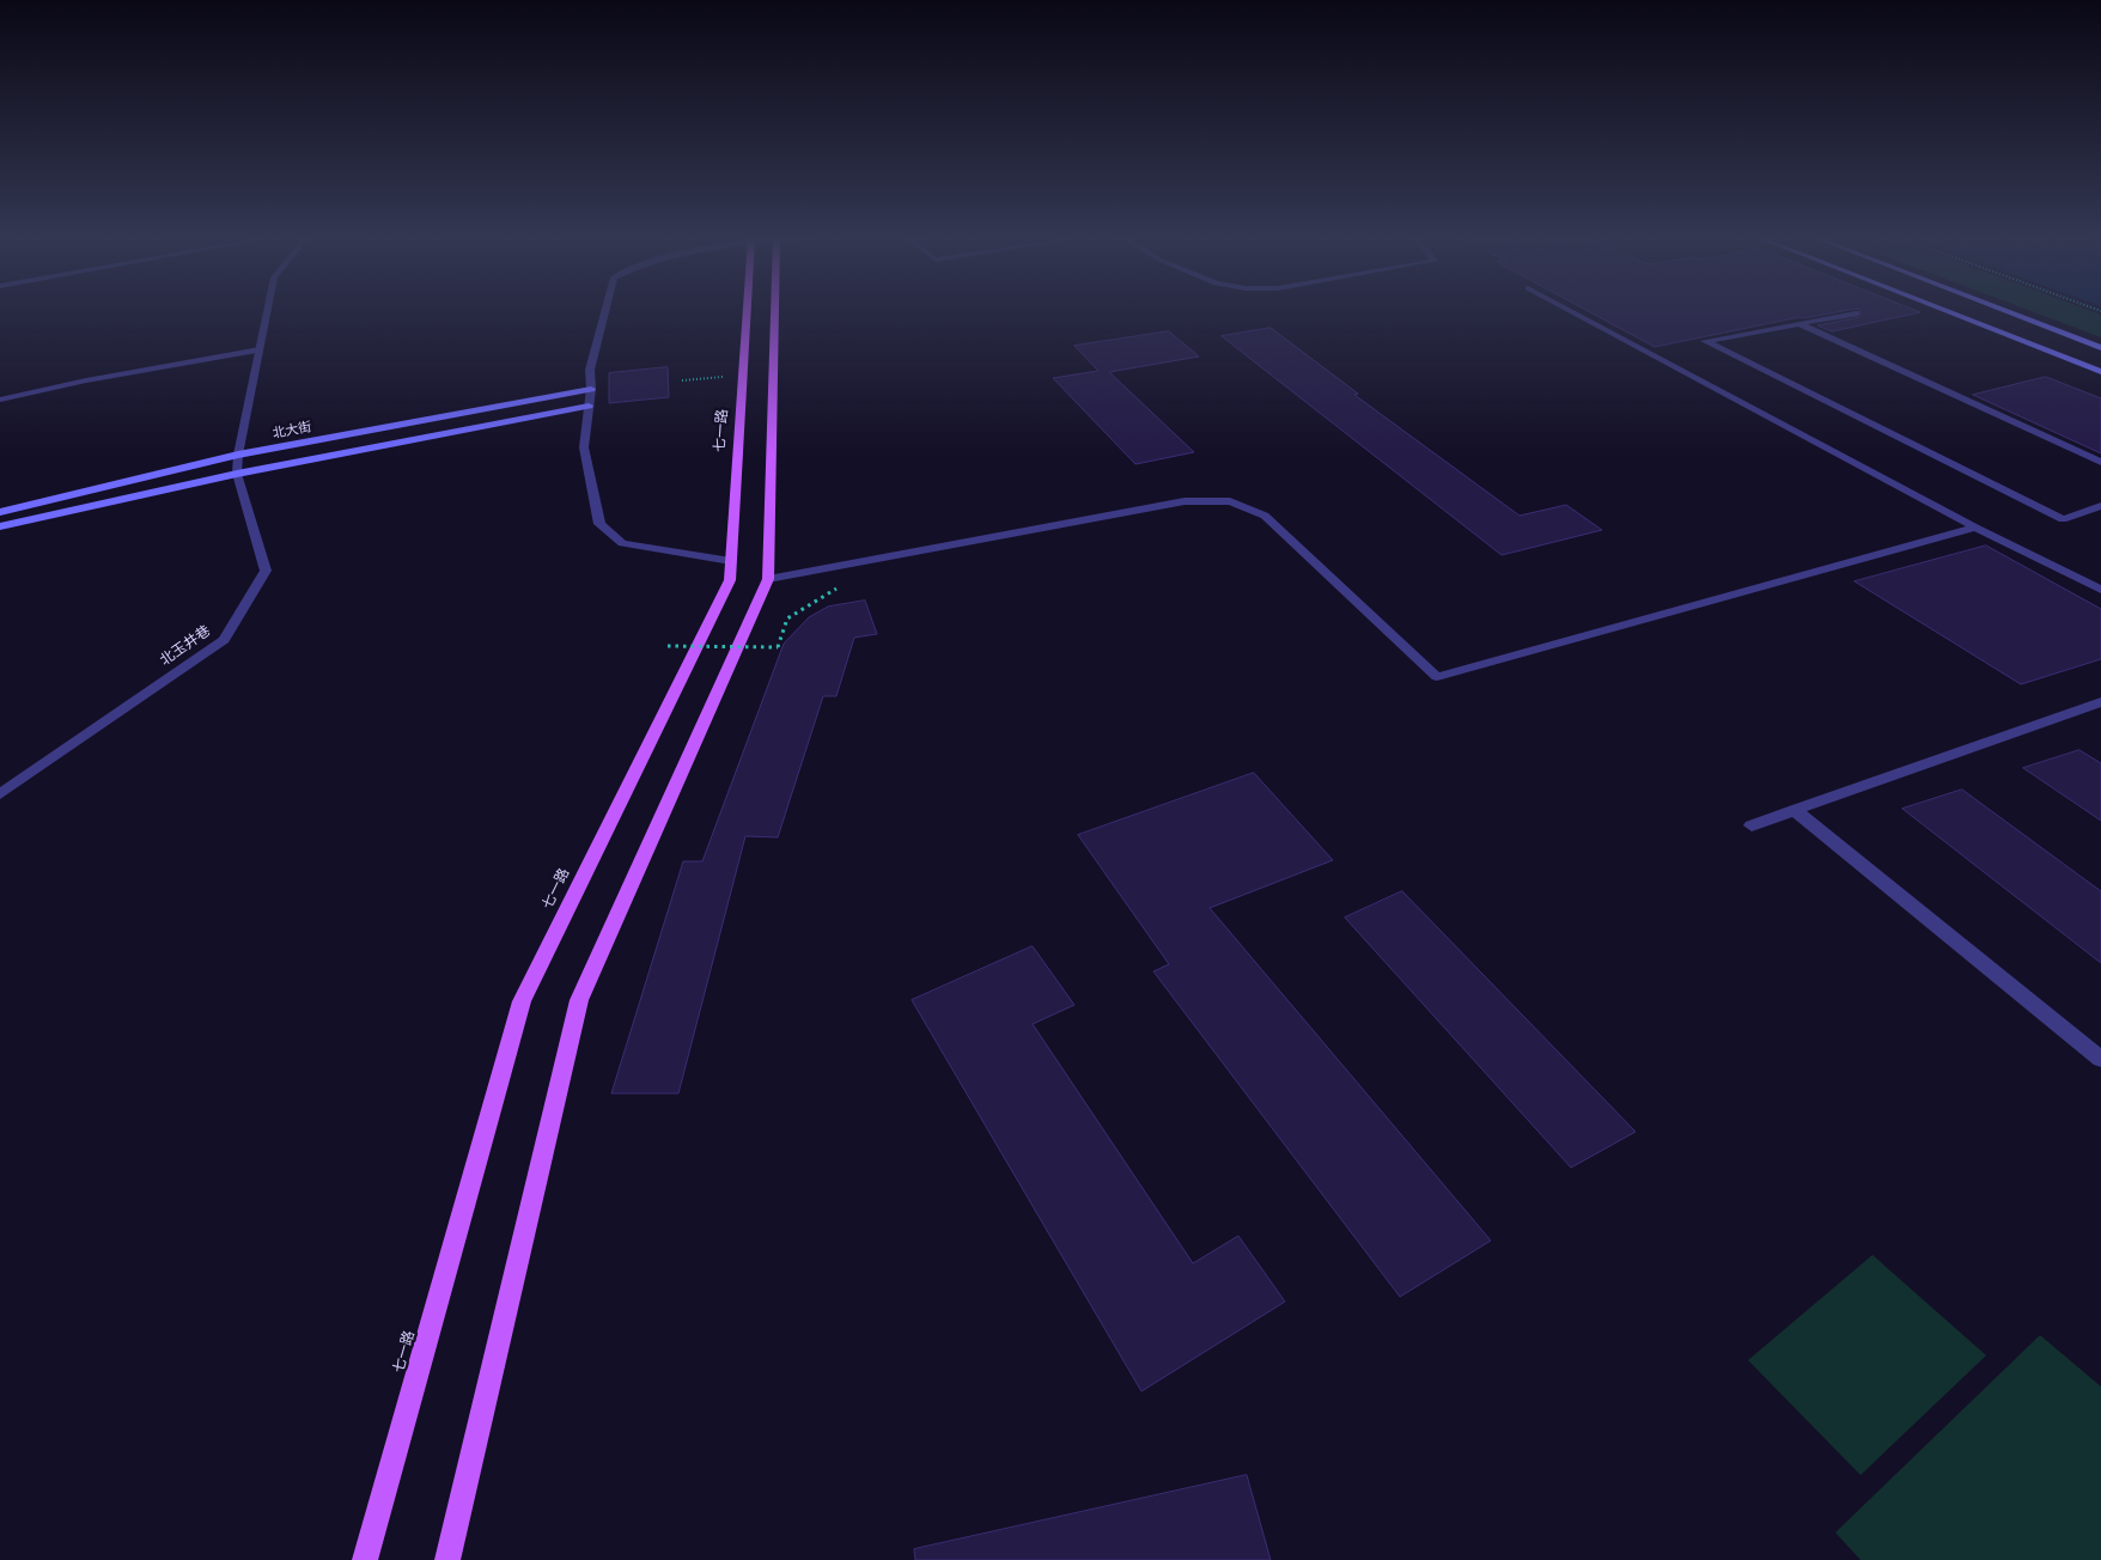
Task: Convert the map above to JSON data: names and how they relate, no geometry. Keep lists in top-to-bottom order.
{
  "streets": {
    "main road": ["北大街", "七一路"],
    "street": ["北玉井巷"]
  },
  "crossings": [
    ["北大街", "北玉井巷"]
  ]
}
